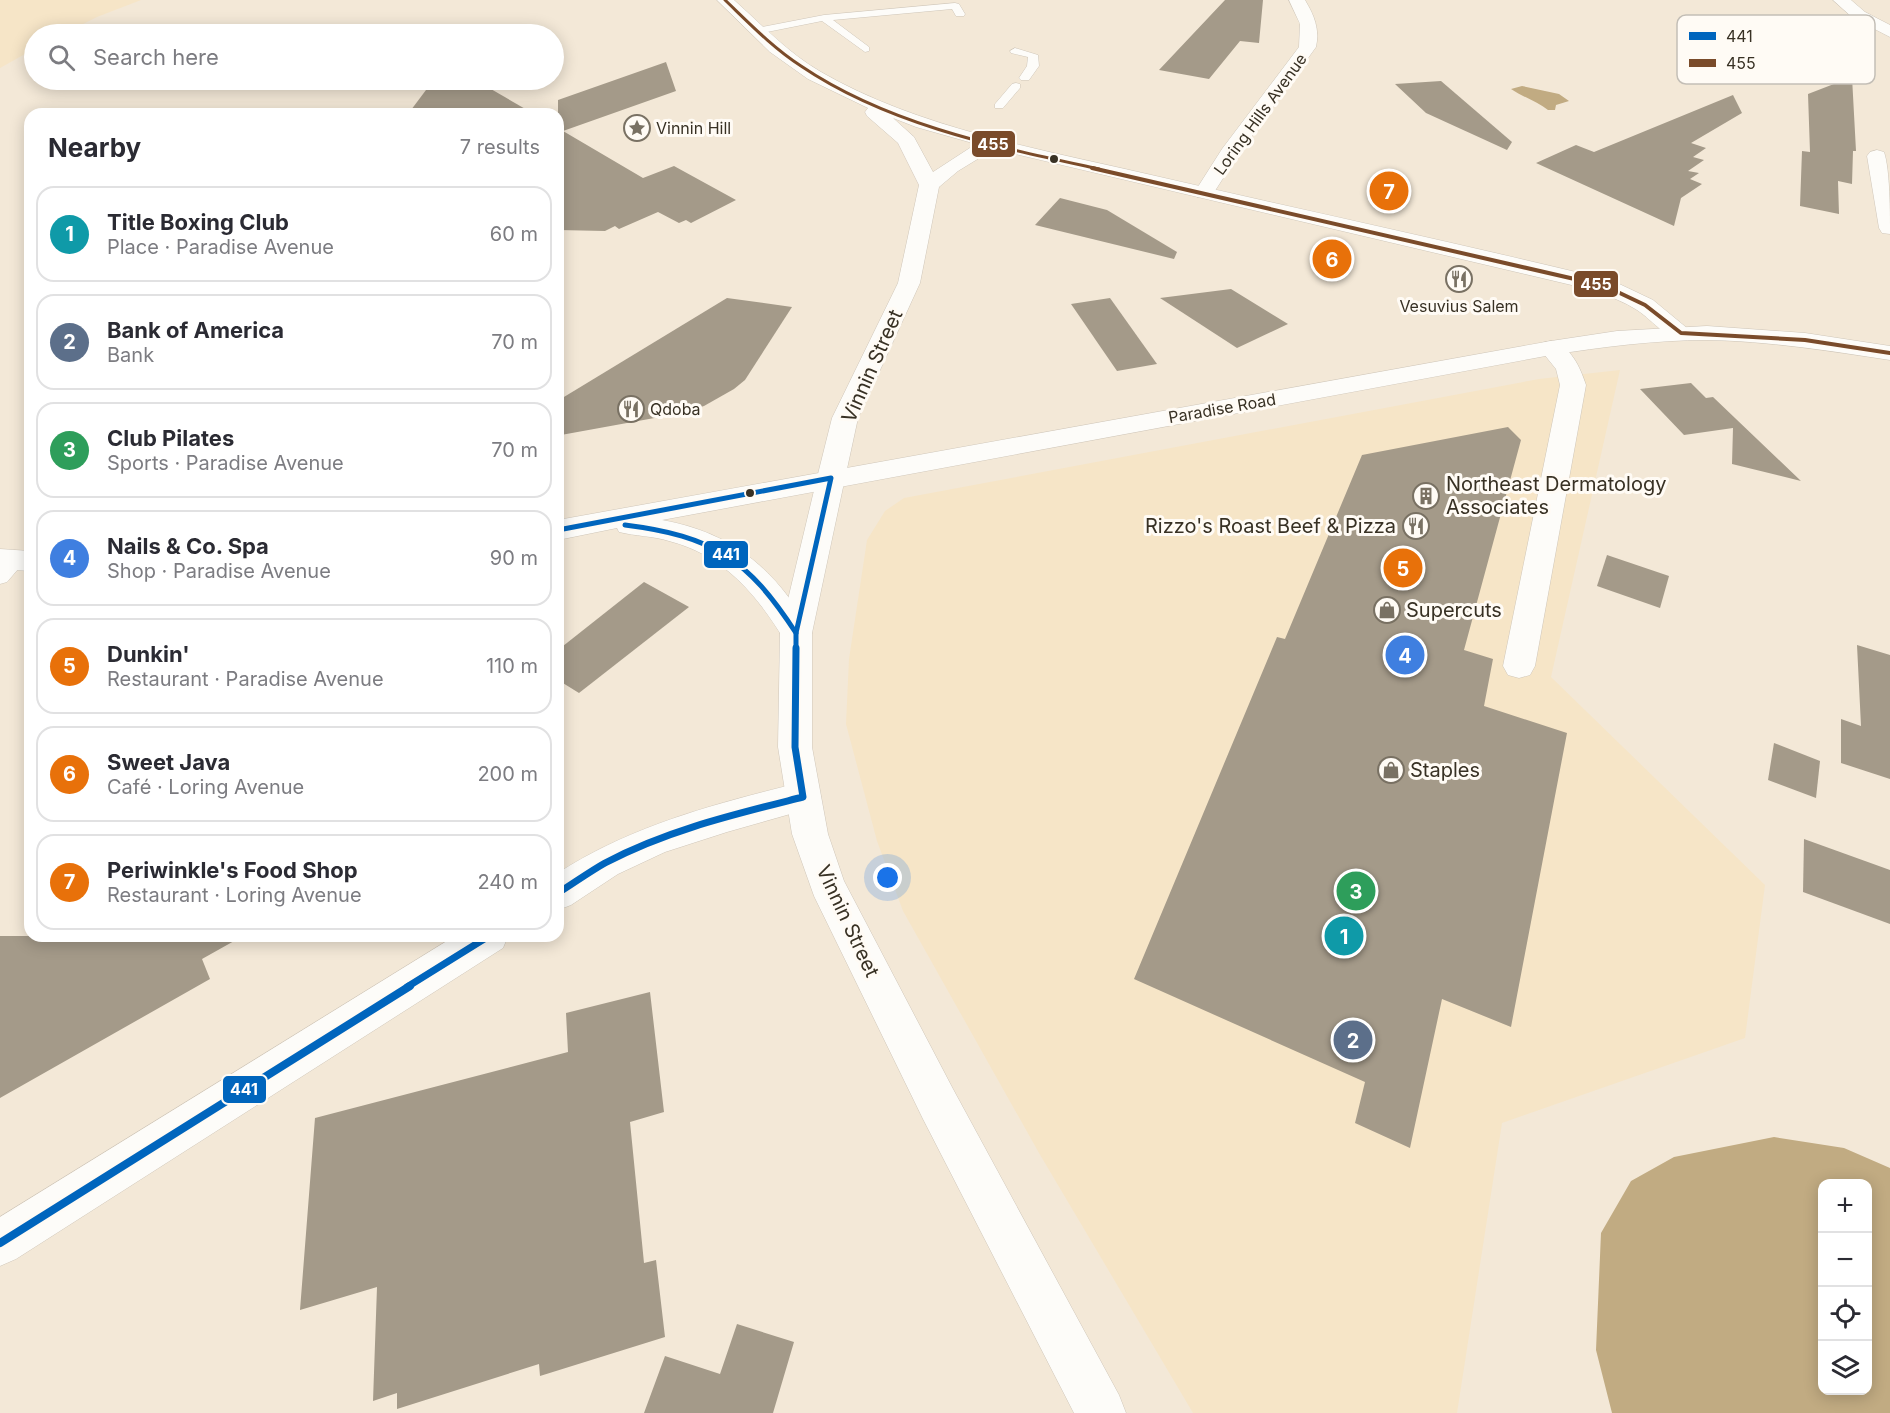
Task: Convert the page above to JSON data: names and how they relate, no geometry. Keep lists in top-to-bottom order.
{
  "streets": {
    "main road": ["Loring Hills Avenue", "Vinnin Street", "Paradise Road"]
  },
  "crossings": [
    ["Vinnin Street", "Paradise Road"]
  ],
  "places": {
    "place": ["Vinnin Hill"],
    "restaurant": ["Vesuvius Salem", "Qdoba", "Rizzo's Roast Beef & Pizza"],
    "building": ["Northeast Dermatology Associates"],
    "shop": ["Supercuts", "Staples"]
  },
  "lines": ["transit line 455", "transit line 441"],
  "legend": ["441", "455"],
  "page": {
    "search": "Search here",
    "heading": ["Nearby", "7 results"],
    "pins": [
      "7",
      "6",
      "5",
      "4",
      "3",
      "1",
      "2"
    ],
    "list": [
      {
        "mark": "1",
        "name": "Title Boxing Club",
        "note": "Place · Paradise Avenue",
        "value": "60 m"
      },
      {
        "mark": "2",
        "name": "Bank of America",
        "note": "Bank",
        "value": "70 m"
      },
      {
        "mark": "3",
        "name": "Club Pilates",
        "note": "Sports · Paradise Avenue",
        "value": "70 m"
      },
      {
        "mark": "4",
        "name": "Nails & Co. Spa",
        "note": "Shop · Paradise Avenue",
        "value": "90 m"
      },
      {
        "mark": "5",
        "name": "Dunkin'",
        "note": "Restaurant · Paradise Avenue",
        "value": "110 m"
      },
      {
        "mark": "6",
        "name": "Sweet Java",
        "note": "Café · Loring Avenue",
        "value": "200 m"
      },
      {
        "mark": "7",
        "name": "Periwinkle's Food Shop",
        "note": "Restaurant · Loring Avenue",
        "value": "240 m"
      }
    ],
    "map_buttons": ["+", "−"]
  }
}
